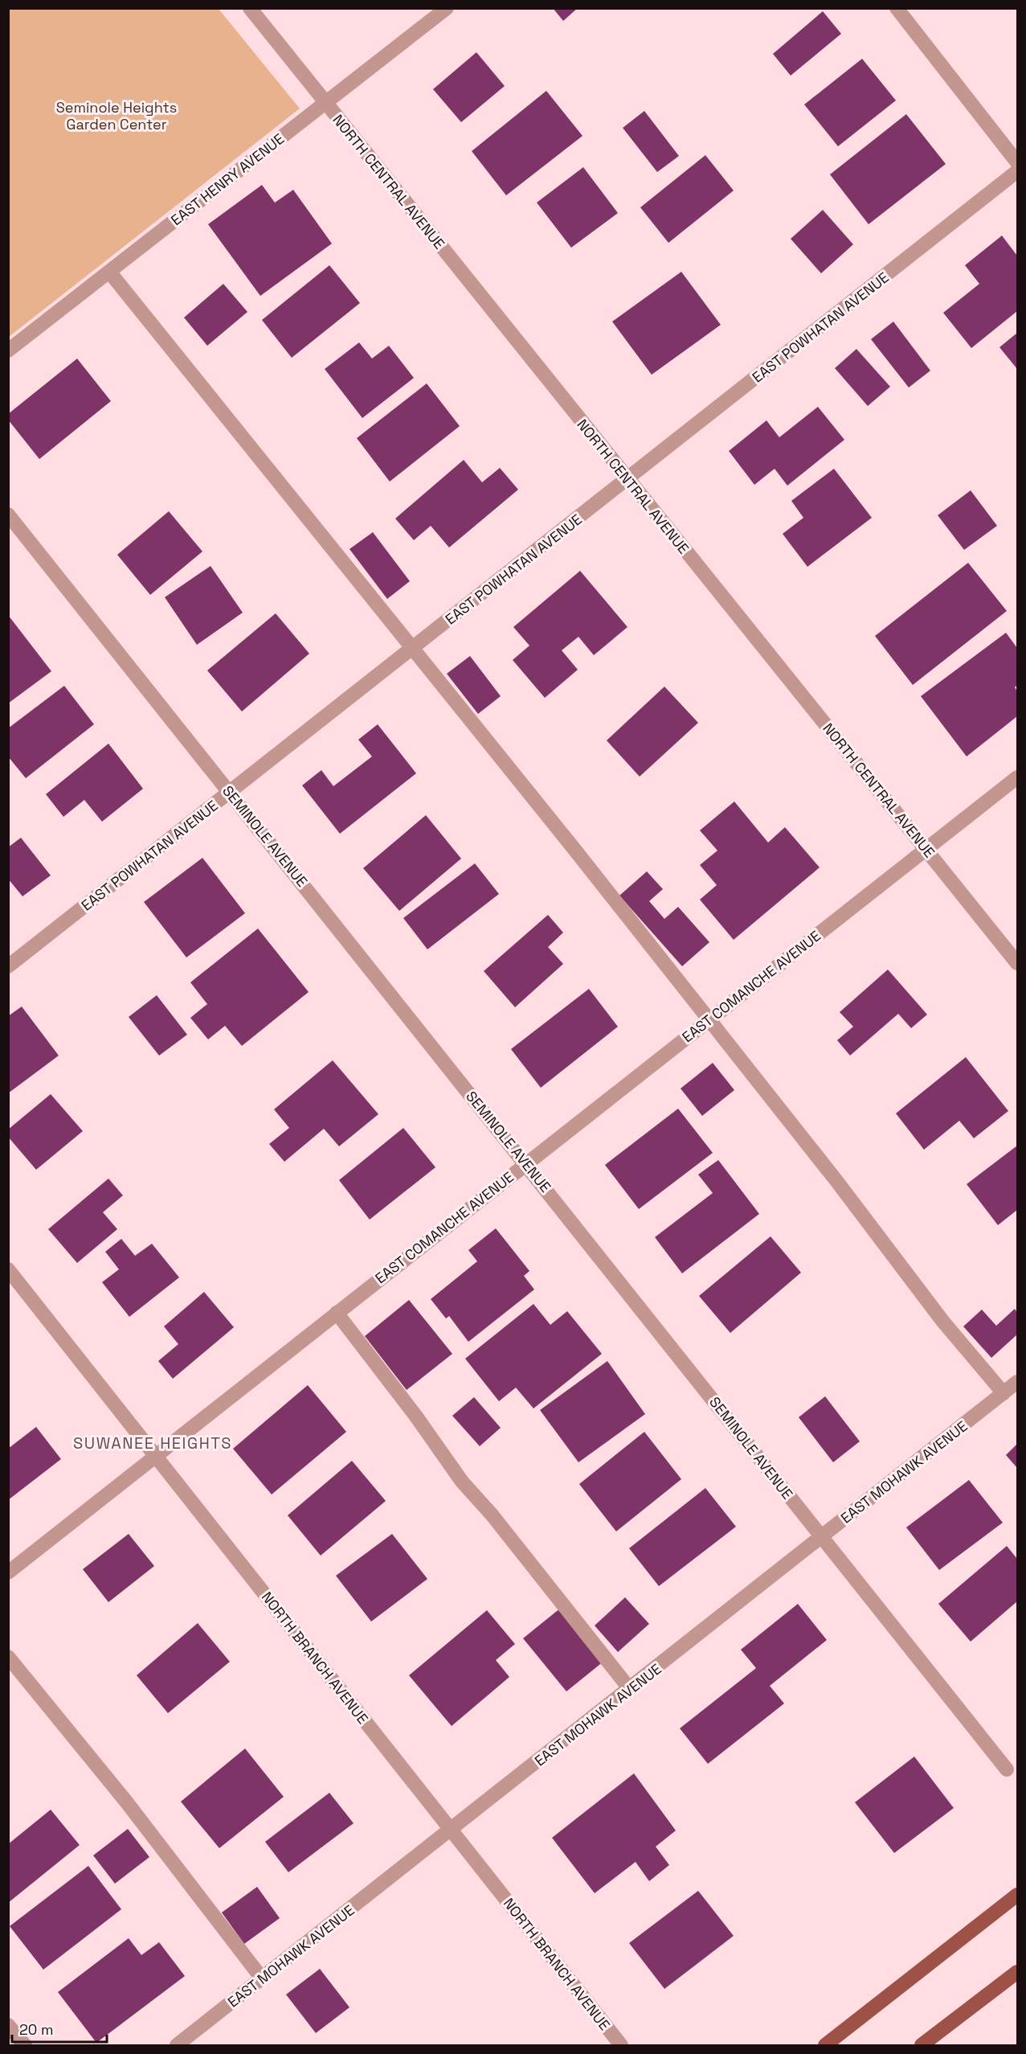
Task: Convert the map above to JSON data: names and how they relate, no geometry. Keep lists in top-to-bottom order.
{
  "streets": {
    "street": [
      "EAST HENRY AVENUE",
      "NORTH CENTRAL AVENUE",
      "EAST POWHATAN AVENUE",
      "SEMINOLE AVENUE",
      "EAST COMANCHE AVENUE",
      "EAST MOHAWK AVENUE",
      "NORTH BRANCH AVENUE"
    ]
  },
  "crossings": [
    ["EAST HENRY AVENUE", "NORTH CENTRAL AVENUE"],
    ["NORTH CENTRAL AVENUE", "EAST POWHATAN AVENUE"],
    ["NORTH CENTRAL AVENUE", "EAST COMANCHE AVENUE"],
    ["EAST POWHATAN AVENUE", "SEMINOLE AVENUE"],
    ["SEMINOLE AVENUE", "EAST COMANCHE AVENUE"],
    ["SEMINOLE AVENUE", "EAST MOHAWK AVENUE"],
    ["EAST COMANCHE AVENUE", "NORTH BRANCH AVENUE"],
    ["EAST MOHAWK AVENUE", "NORTH BRANCH AVENUE"]
  ],
  "districts": ["SUWANEE HEIGHTS"],
  "parks": ["Seminole Heights Garden Center"],
  "scale_bar": "20 m"
}
